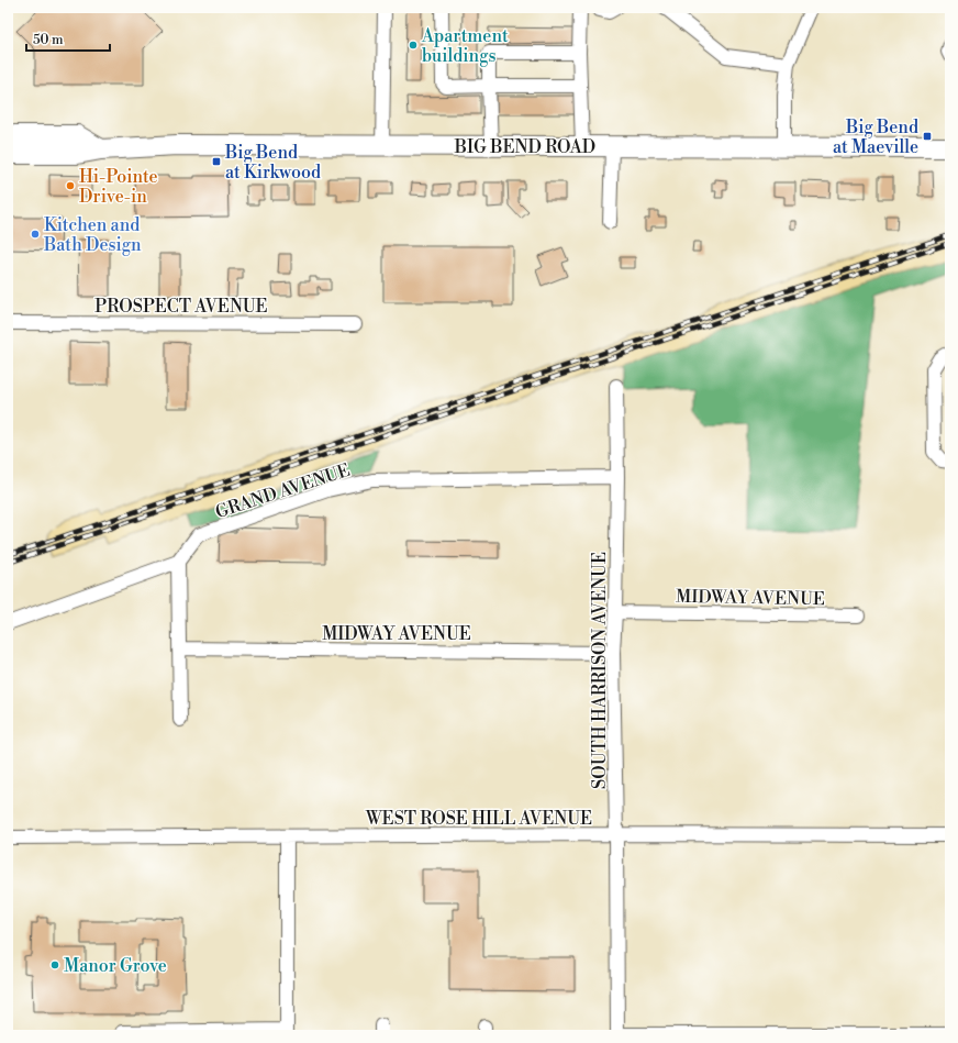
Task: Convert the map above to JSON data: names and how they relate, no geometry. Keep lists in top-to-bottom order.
{
  "streets": {
    "main road": ["BIG BEND ROAD"],
    "street": [
      "PROSPECT AVENUE",
      "GRAND AVENUE",
      "MIDWAY AVENUE",
      "SOUTH HARRISON AVENUE",
      "WEST ROSE HILL AVENUE"
    ]
  },
  "crossings": [
    ["GRAND AVENUE", "SOUTH HARRISON AVENUE"],
    ["MIDWAY AVENUE", "SOUTH HARRISON AVENUE"],
    ["SOUTH HARRISON AVENUE", "WEST ROSE HILL AVENUE"]
  ],
  "places": {
    "other": [
      "Apartment buildings",
      "Hi-Pointe Drive-in",
      "Kitchen and Bath Design",
      "Manor Grove"
    ],
    "transit": ["Big Bend at Maeville", "Big Bend at Kirkwood"]
  },
  "scale_bar": "50 m"
}
